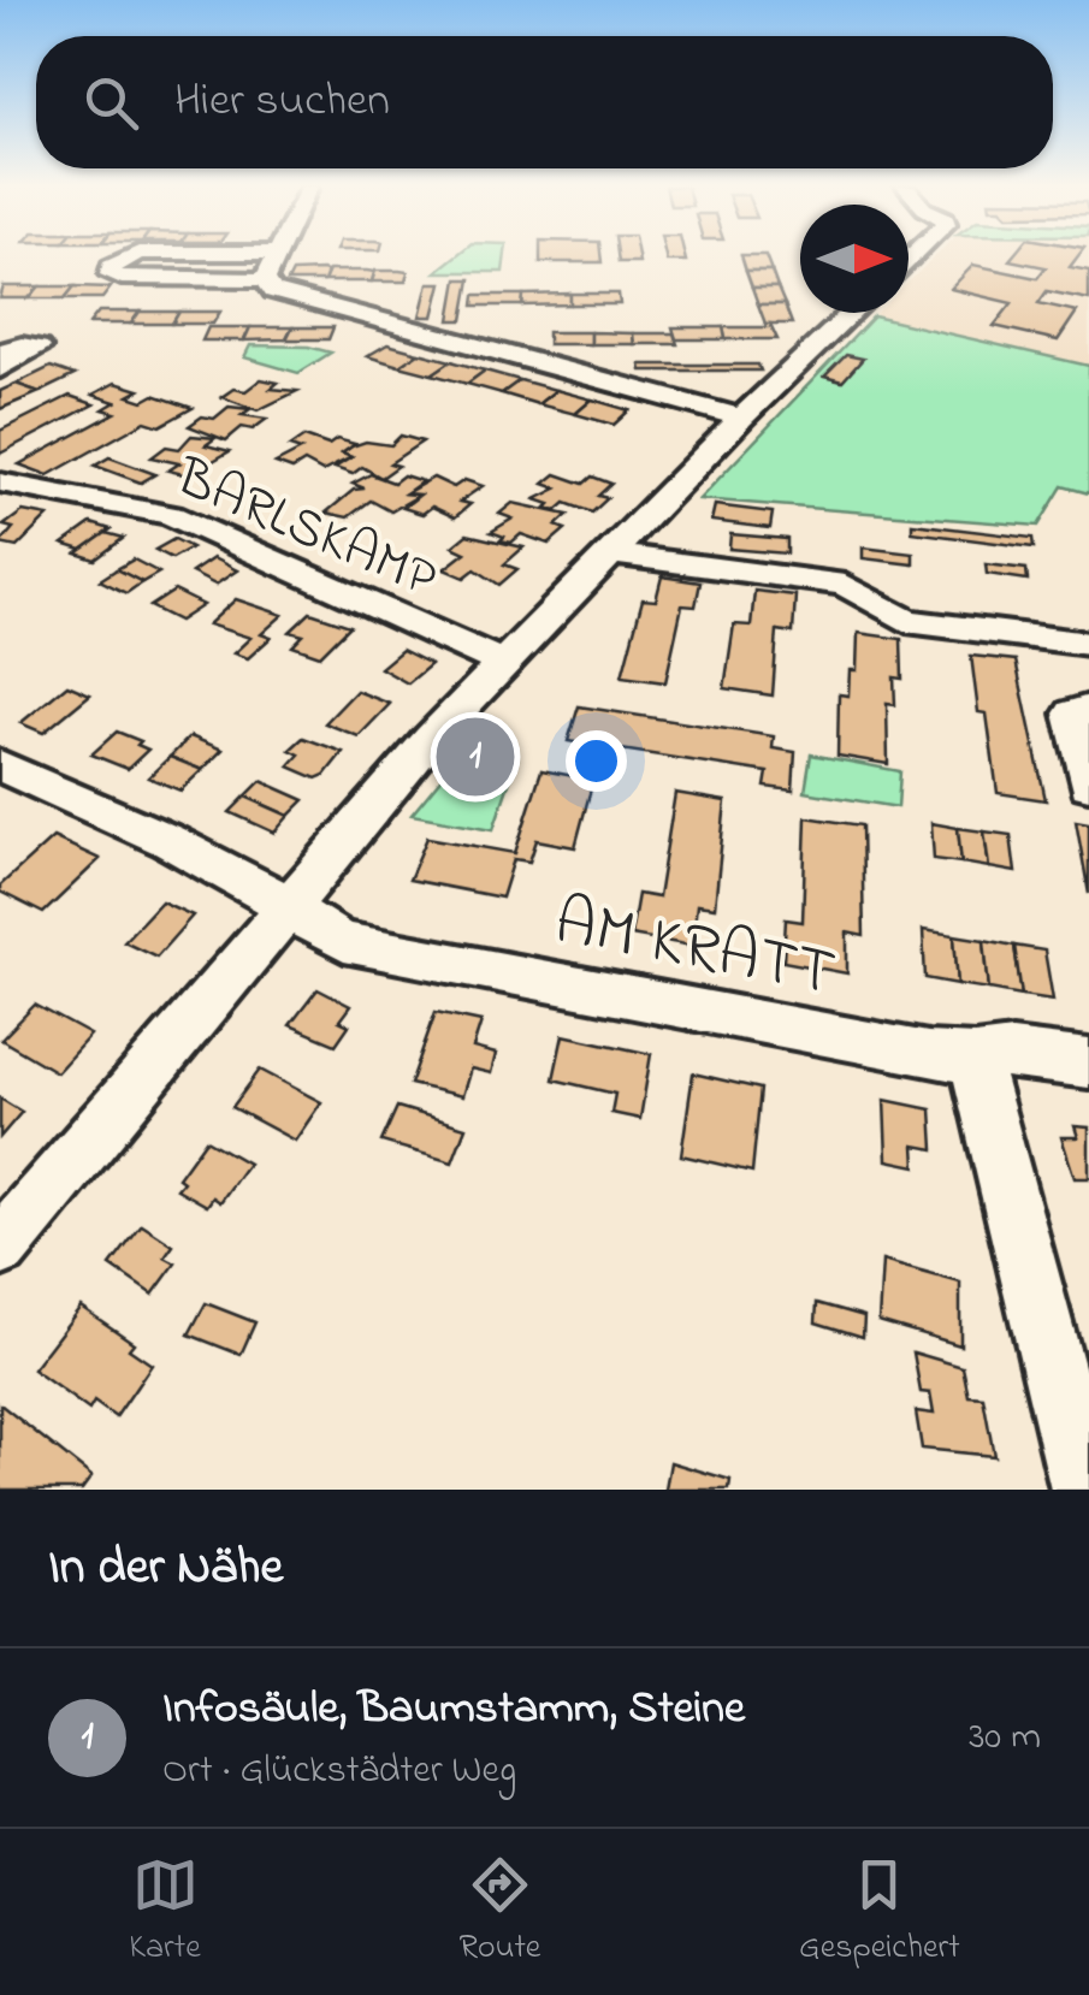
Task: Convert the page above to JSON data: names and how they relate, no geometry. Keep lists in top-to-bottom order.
{
  "streets": {
    "street": ["BARLSKAMP", "AM KRATT"]
  },
  "north": "right",
  "page": {
    "search": "Hier suchen",
    "pins": "1",
    "heading": "In der Nähe",
    "list": [
      {
        "mark": "1",
        "name": "Infosäule, Baumstamm, Steine",
        "note": "Ort · Glückstädter Weg",
        "value": "30 m"
      }
    ],
    "nav": ["Karte", "Route", "Gespeichert"]
  }
}
